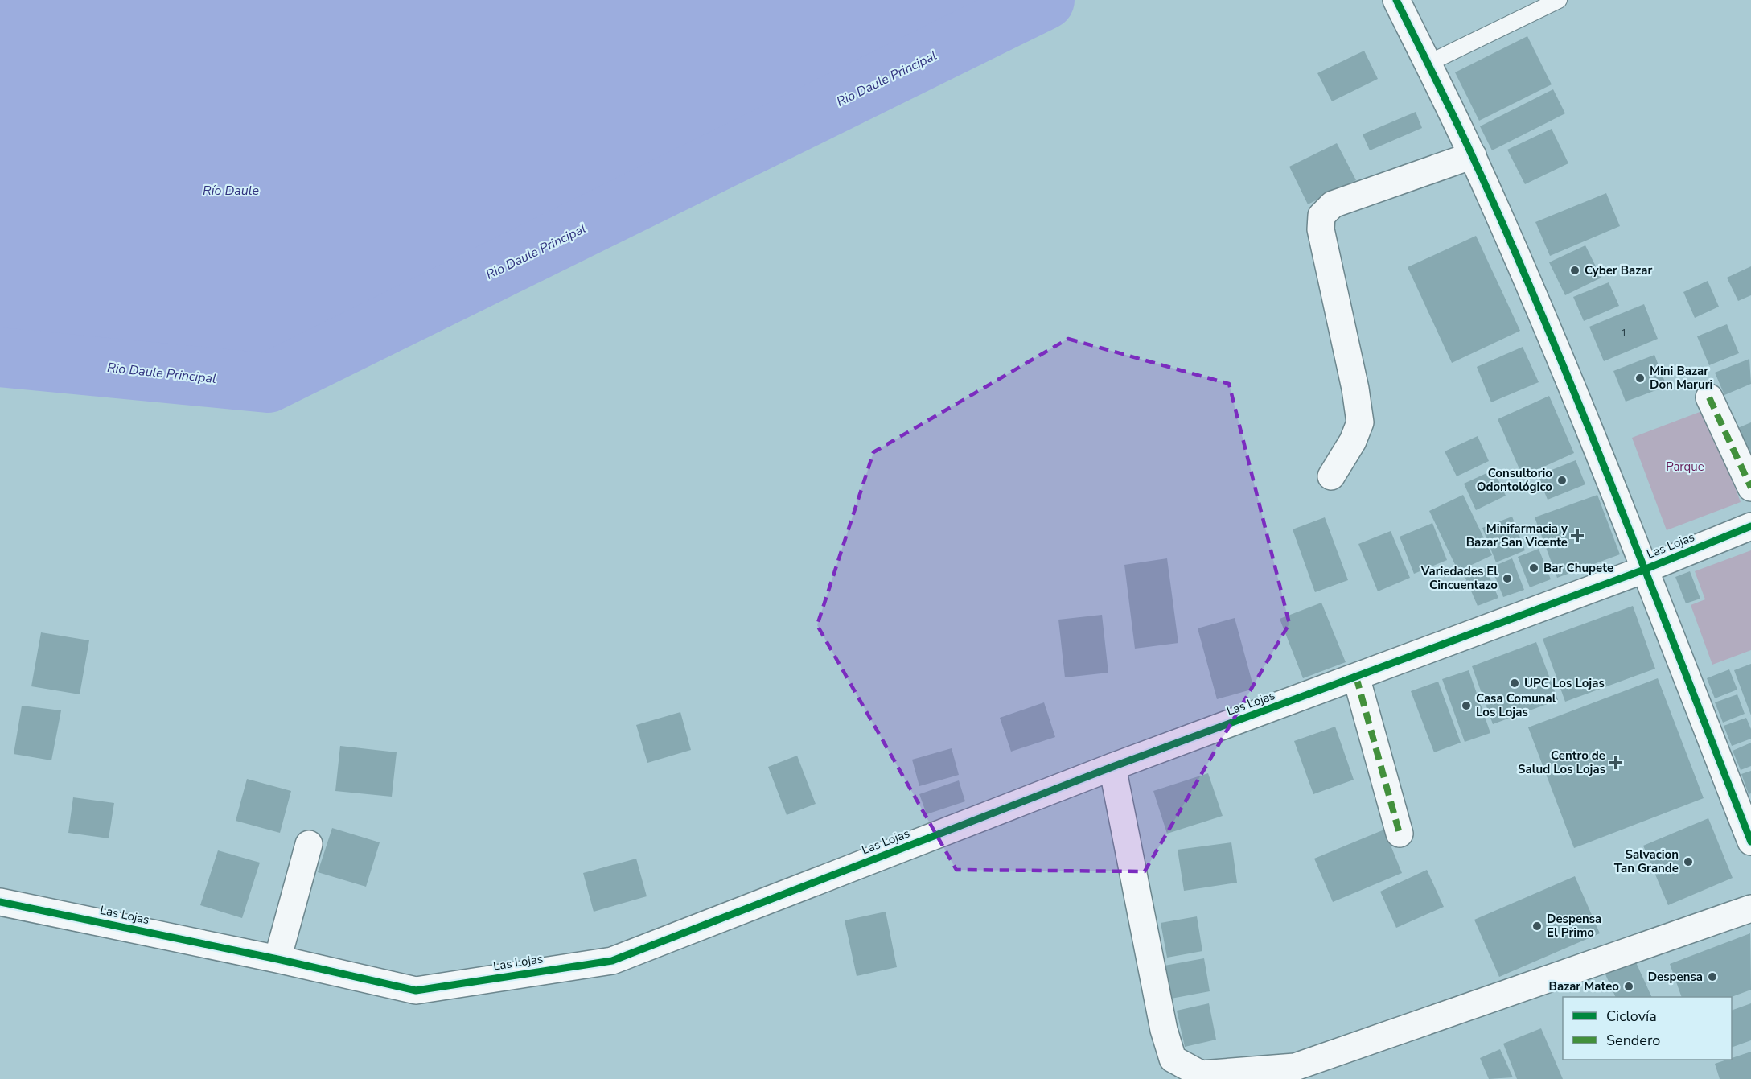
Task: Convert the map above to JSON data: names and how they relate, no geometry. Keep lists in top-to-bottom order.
{
  "streets": {
    "street": ["Las Lojas"]
  },
  "water": ["Rio Daule Principal", "Río Daule"],
  "parks": ["Parque"],
  "places": {
    "other": [
      "Cyber Bazar",
      "Mini Bazar Don Maruri",
      "Consultorio Odontológico",
      "Bar Chupete",
      "Variedades El Cincuentazo",
      "UPC Los Lojas",
      "Casa Comunal Los Lojas",
      "Salvacion Tan Grande",
      "Despensa El Primo",
      "Despensa",
      "Bazar Mateo"
    ],
    "health": ["Minifarmacia y Bazar San Vicente", "Centro de Salud Los Lojas"]
  },
  "house_numbers": ["1"],
  "legend": ["Ciclovía", "Sendero"]
}
